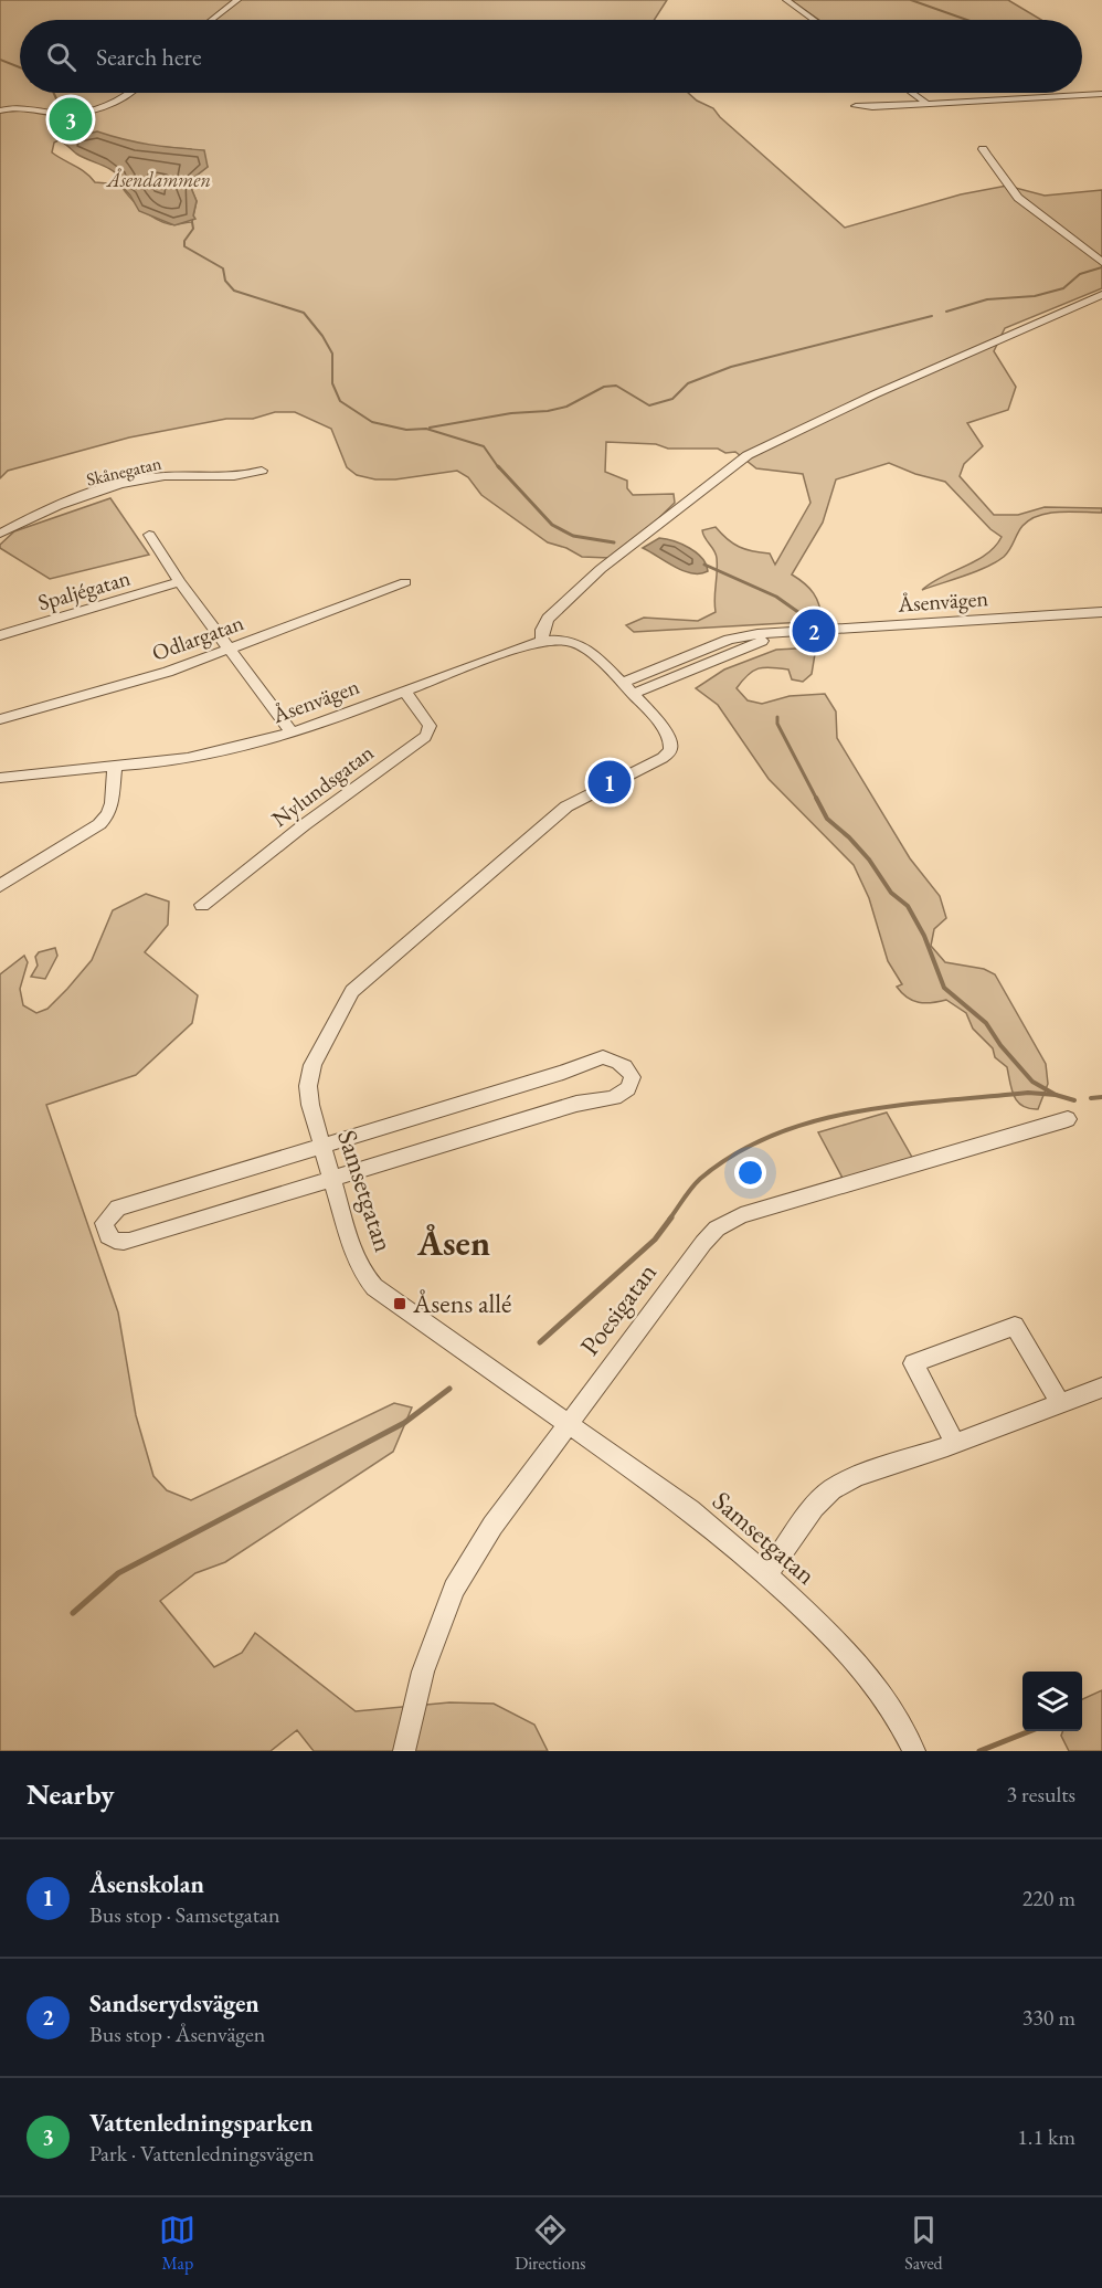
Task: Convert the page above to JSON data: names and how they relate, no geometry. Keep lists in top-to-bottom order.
{
  "streets": {
    "street": [
      "Skånegatan",
      "Spaljégatan",
      "Åsenvägen",
      "Odlargatan",
      "Nylundsgatan",
      "Samsetgatan",
      "Poesigatan"
    ]
  },
  "crossings": [
    ["Åsenvägen", "Nylundsgatan"],
    ["Åsenvägen", "Samsetgatan"],
    ["Samsetgatan", "Poesigatan"]
  ],
  "districts": ["Åsen"],
  "water": ["Åsendammen"],
  "places": {
    "transit": ["Åsens allé"]
  },
  "page": {
    "search": "Search here",
    "pins": ["3", "2", "1"],
    "heading": ["Nearby", "3 results"],
    "list": [
      {
        "mark": "1",
        "name": "Åsenskolan",
        "note": "Bus stop · Samsetgatan",
        "value": "220 m"
      },
      {
        "mark": "2",
        "name": "Sandserydsvägen",
        "note": "Bus stop · Åsenvägen",
        "value": "330 m"
      },
      {
        "mark": "3",
        "name": "Vattenledningsparken",
        "note": "Park · Vattenledningsvägen",
        "value": "1.1 km"
      }
    ],
    "nav": ["Map", "Directions", "Saved"]
  }
}
